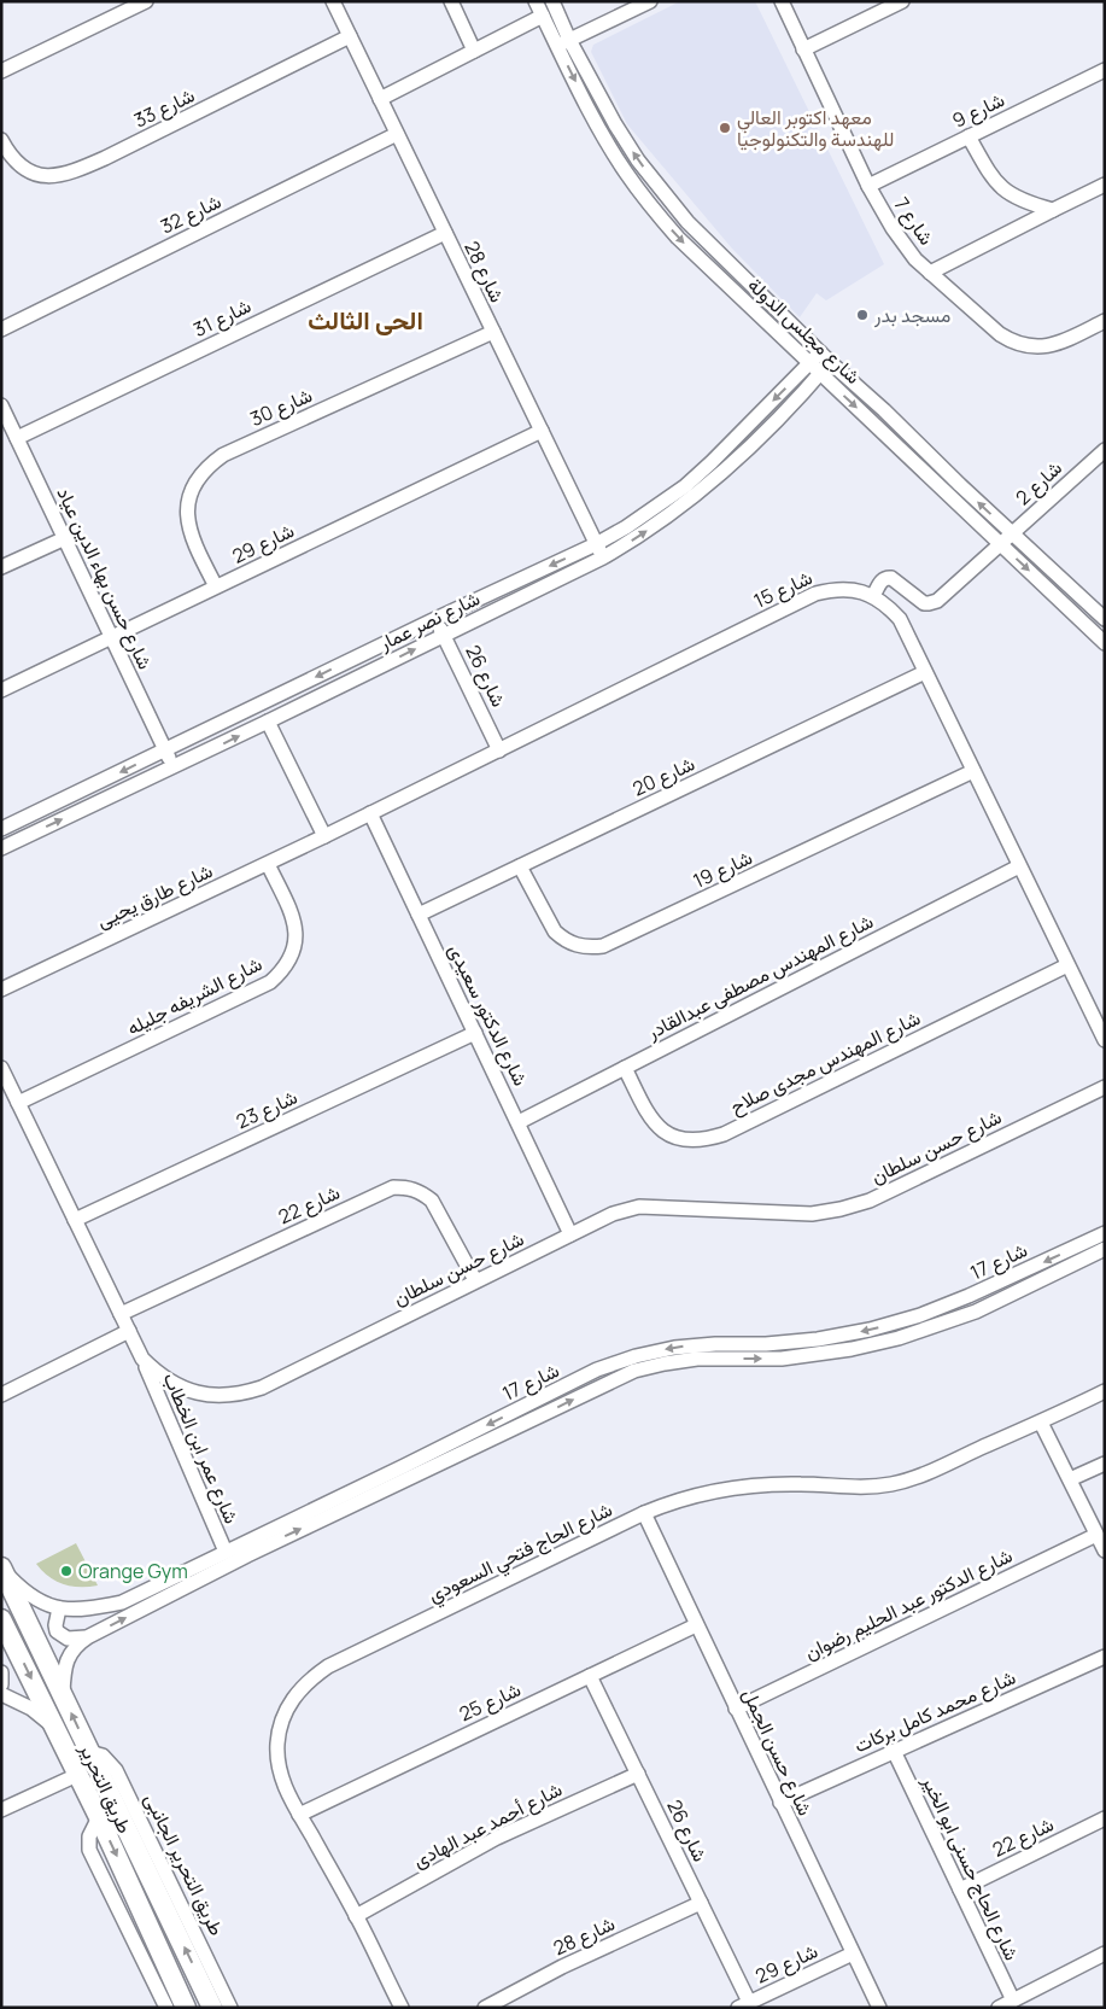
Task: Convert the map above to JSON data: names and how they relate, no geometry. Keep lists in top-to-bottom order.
{
  "streets": {
    "street": [
      "شارع 33",
      "شارع 9",
      "شارع 32",
      "شارع 7",
      "شارع 28",
      "شارع 31",
      "شارع مجلس الدولة",
      "شارع 30",
      "شارع 2",
      "شارع 29",
      "شارع حسن بهاء الدين عياد",
      "شارع 15",
      "شارع نصر عمار",
      "شارع 26",
      "شارع 20",
      "شارع 19",
      "شارع طارق يحيى",
      "شارع المهندس مصطفى عبدالقادر",
      "شارع الشريفه جليله",
      "شارع الدكتور سعيدى",
      "شارع المهندس مجدى صلاح",
      "شارع 23",
      "شارع حسن سلطان",
      "شارع 22",
      "شارع 17",
      "شارع عمر ابن الخطاب",
      "شارع الحاج فتحي السعودي",
      "شارع الدكتور عبد الحليم رضوان",
      "شارع 25",
      "شارع محمد كامل بركات",
      "شارع حسن الجمل",
      "طريق التحرير",
      "شارع أحمد عبد الهادى",
      "طريق التحرير الجانبى",
      "شارع الحاج حسنى ابو الخير"
    ]
  },
  "crossings": [
    ["شارع 33", "شارع 28"],
    ["شارع 9", "شارع 7"],
    ["شارع 32", "شارع 28"],
    ["شارع 28", "شارع 31"],
    ["شارع 28", "شارع 30"],
    ["شارع 28", "شارع 29"],
    ["شارع 28", "شارع نصر عمار"],
    ["شارع 28", "شارع 26"],
    ["شارع 31", "شارع حسن بهاء الدين عياد"],
    ["شارع مجلس الدولة", "شارع 2"],
    ["شارع مجلس الدولة", "شارع نصر عمار"],
    ["شارع 30", "شارع 29"],
    ["شارع 2", "شارع 15"],
    ["شارع 29", "شارع حسن بهاء الدين عياد"],
    ["شارع 29", "شارع 26"],
    ["شارع 29", "شارع حسن الجمل"],
    ["شارع حسن بهاء الدين عياد", "شارع نصر عمار"],
    ["شارع 15", "شارع 26"],
    ["شارع 15", "شارع 20"],
    ["شارع 15", "شارع 19"],
    ["شارع 15", "شارع طارق يحيى"],
    ["شارع 15", "شارع المهندس مصطفى عبدالقادر"],
    ["شارع 15", "شارع الدكتور سعيدى"],
    ["شارع 15", "شارع المهندس مجدى صلاح"],
    ["شارع نصر عمار", "شارع 26"],
    ["شارع 26", "شارع 25"],
    ["شارع 26", "شارع أحمد عبد الهادى"],
    ["شارع 20", "شارع 19"],
    ["شارع 20", "شارع الدكتور سعيدى"],
    ["شارع طارق يحيى", "شارع الشريفه جليله"],
    ["شارع المهندس مصطفى عبدالقادر", "شارع الدكتور سعيدى"],
    ["شارع المهندس مصطفى عبدالقادر", "شارع المهندس مجدى صلاح"],
    ["شارع الشريفه جليله", "شارع حسن سلطان"],
    ["شارع الدكتور سعيدى", "شارع 23"],
    ["شارع الدكتور سعيدى", "شارع حسن سلطان"],
    ["شارع 23", "شارع حسن سلطان"],
    ["شارع حسن سلطان", "شارع 22"],
    ["شارع حسن سلطان", "شارع عمر ابن الخطاب"],
    ["شارع 22", "شارع الحاج حسنى ابو الخير"],
    ["شارع 17", "شارع عمر ابن الخطاب"],
    ["شارع 17", "طريق التحرير"],
    ["شارع الحاج فتحي السعودي", "شارع 25"],
    ["شارع الحاج فتحي السعودي", "شارع حسن الجمل"],
    ["شارع الحاج فتحي السعودي", "شارع أحمد عبد الهادى"],
    ["شارع الدكتور عبد الحليم رضوان", "شارع حسن الجمل"],
    ["شارع 25", "شارع حسن الجمل"],
    ["شارع محمد كامل بركات", "شارع حسن الجمل"],
    ["شارع محمد كامل بركات", "شارع الحاج حسنى ابو الخير"],
    ["طريق التحرير", "طريق التحرير الجانبى"]
  ],
  "districts": ["الحى الثالث"],
  "places": ["معهد اكتوبر العالي للهندسة والتكنولوجيا", "مسجد بدر", "Orange Gym"]
}
